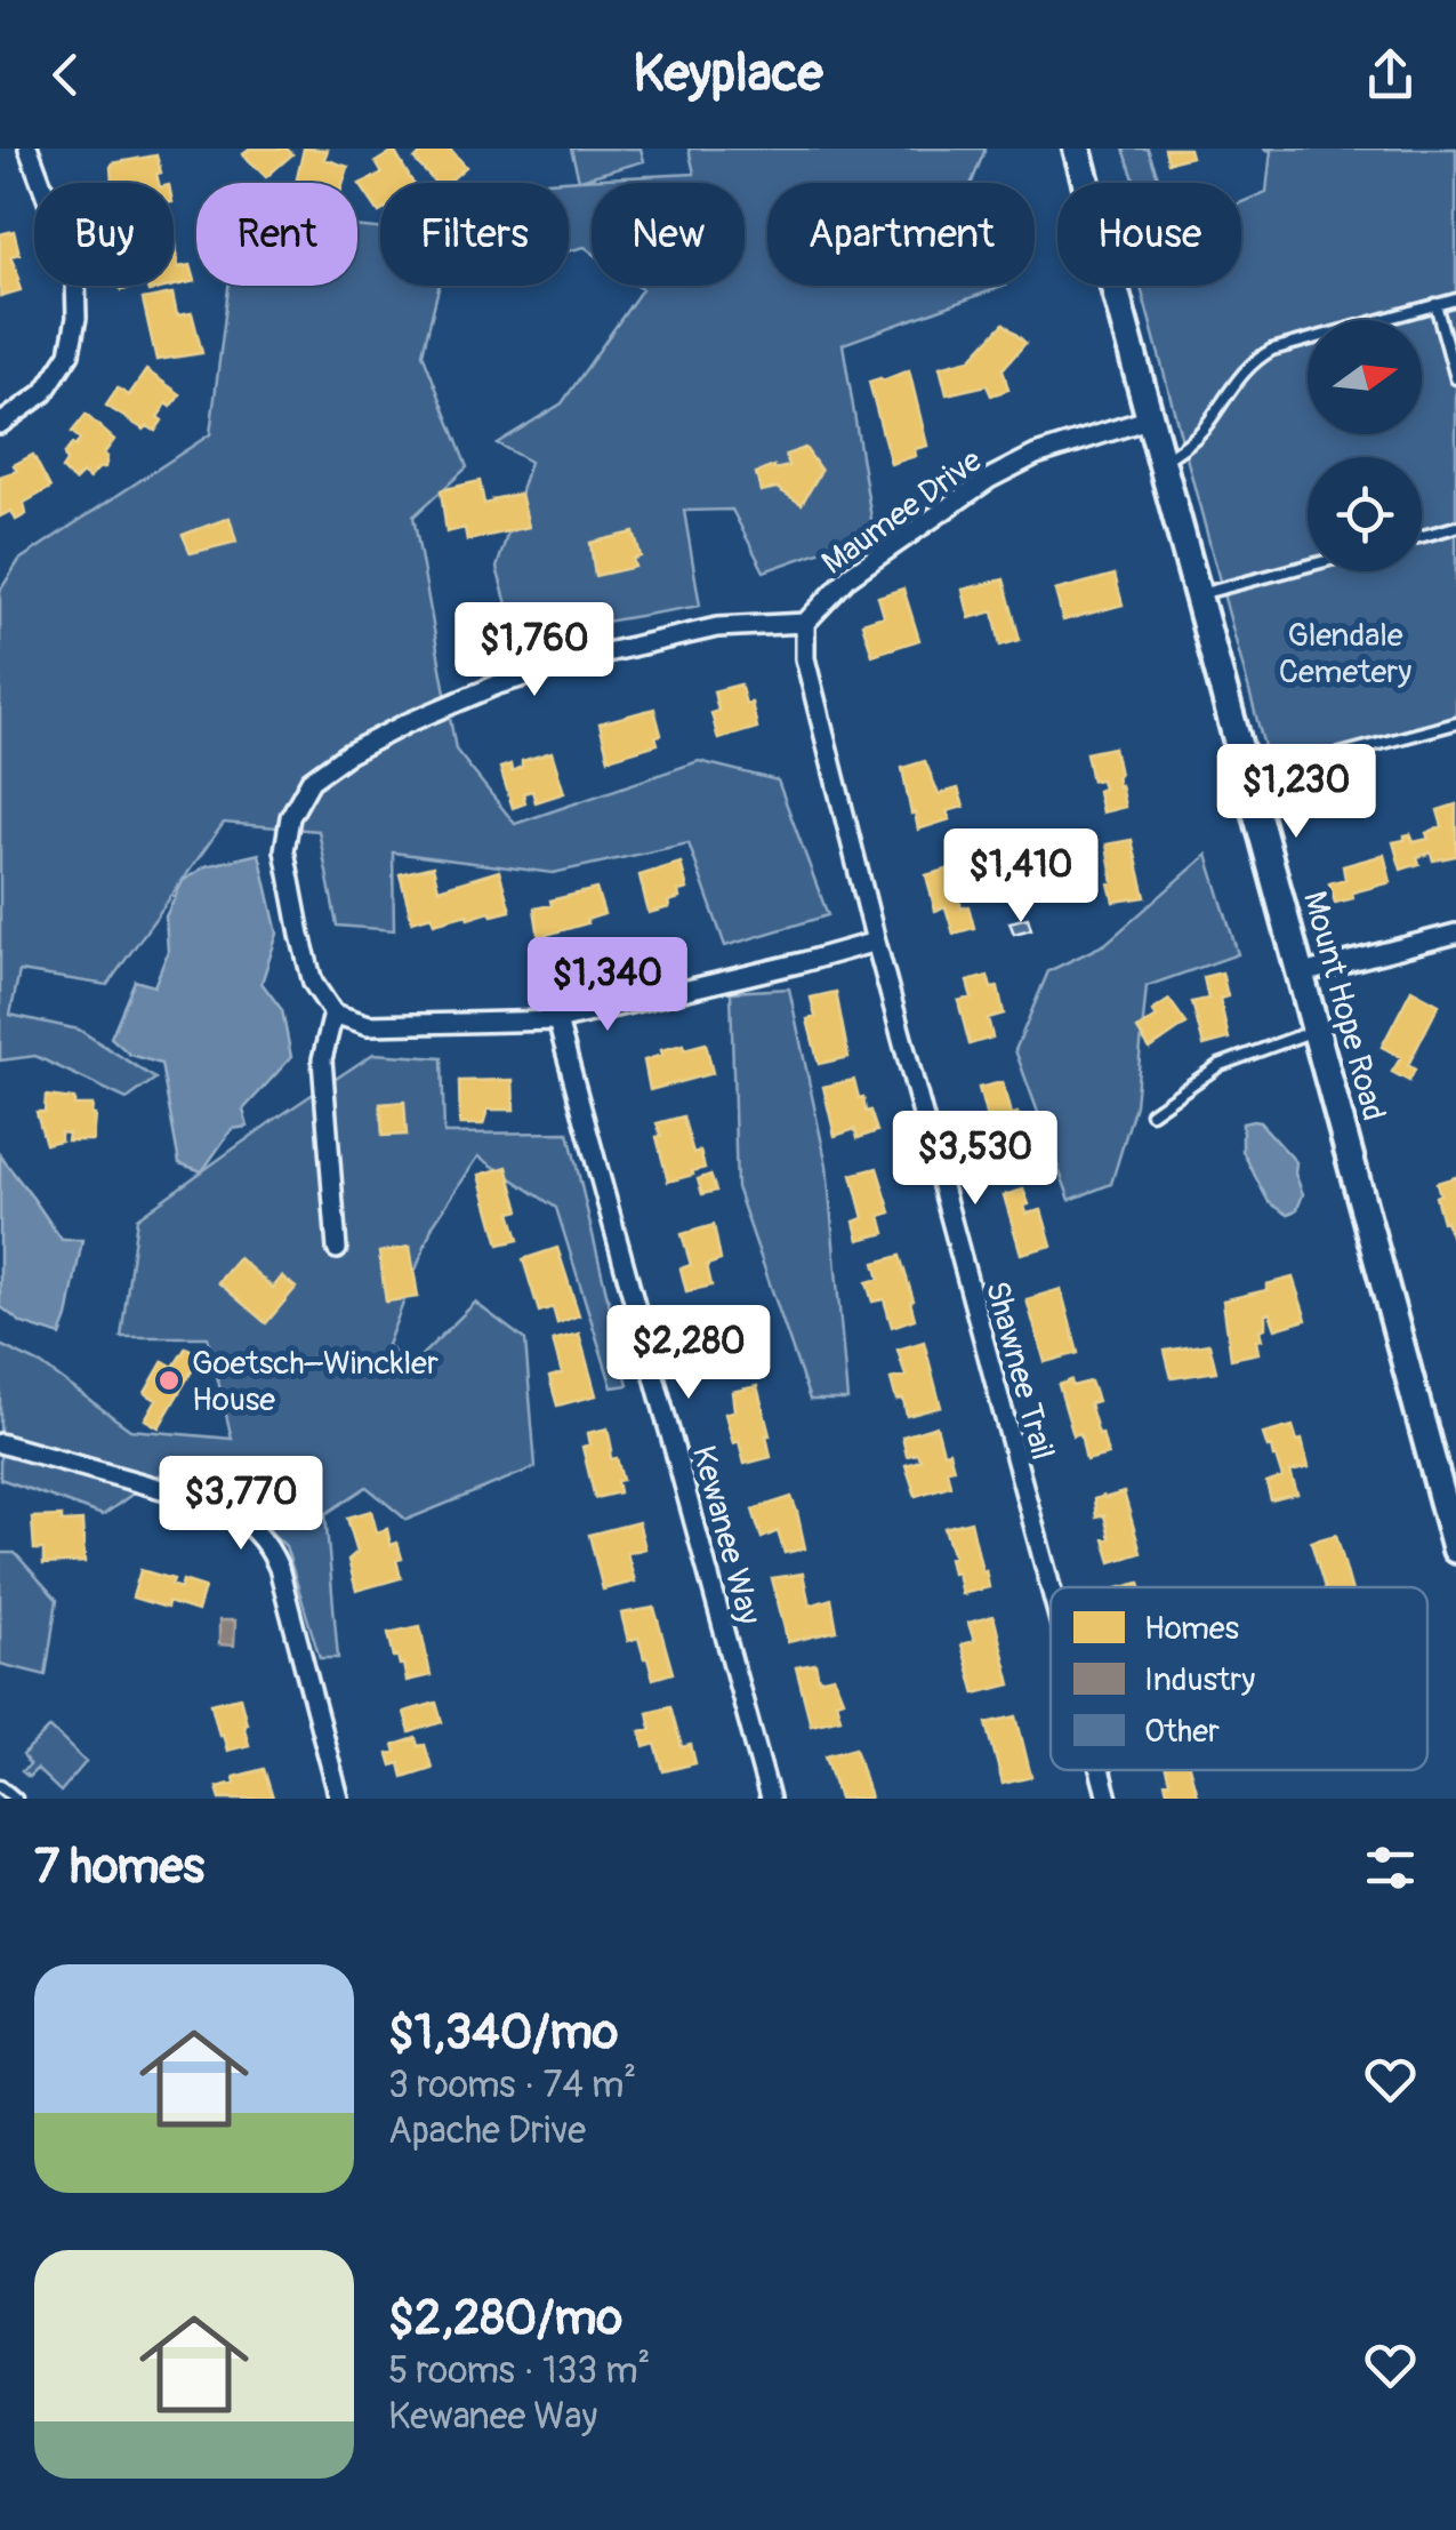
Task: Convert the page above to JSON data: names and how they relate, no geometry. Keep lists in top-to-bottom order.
{
  "streets": {
    "street": [
      "Maumee Drive",
      "Mount Hope Road",
      "Shawnee Trail",
      "Kewanee Way"
    ]
  },
  "crossings": [
    ["Maumee Drive", "Mount Hope Road"],
    ["Maumee Drive", "Shawnee Trail"]
  ],
  "parks": ["Glendale Cemetery"],
  "places": ["Goetsch–Winckler House"],
  "legend": ["Homes", "Industry", "Other"],
  "north": "right",
  "page": {
    "header": "Keyplace",
    "chip": [
      "Buy",
      "Rent",
      "Filters",
      "New",
      "Apartment",
      "House"
    ],
    "price": [
      "$1,760",
      "$1,230",
      "$1,410",
      "$1,340",
      "$3,530",
      "$2,280",
      "$3,770"
    ],
    "heading": "7 homes",
    "list": [
      {
        "name": "$1,340/mo",
        "note": "3 rooms · 74 m² · Apache Drive"
      },
      {
        "name": "$2,280/mo",
        "note": "5 rooms · 133 m² · Kewanee Way"
      }
    ]
  }
}
